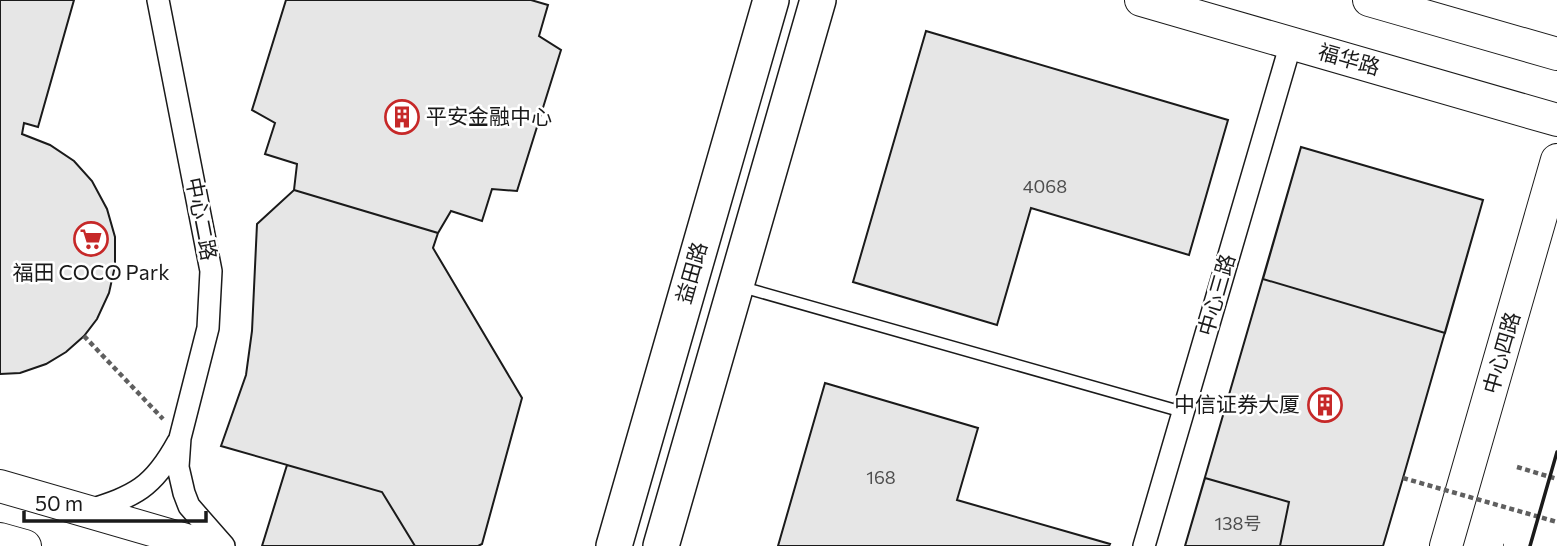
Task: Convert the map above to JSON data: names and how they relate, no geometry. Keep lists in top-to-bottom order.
{
  "streets": {
    "main road": ["益田路"],
    "street": [
      "福华路",
      "中心二路",
      "中心三路",
      "中心四路"
    ]
  },
  "crossings": [
    ["福华路", "中心三路"]
  ],
  "places": {
    "building": ["平安金融中心", "中信证券大厦"],
    "supermarket": ["福田 COCO Park"]
  },
  "house_numbers": ["4068", "168", "138号"],
  "scale_bar": "50 m"
}
